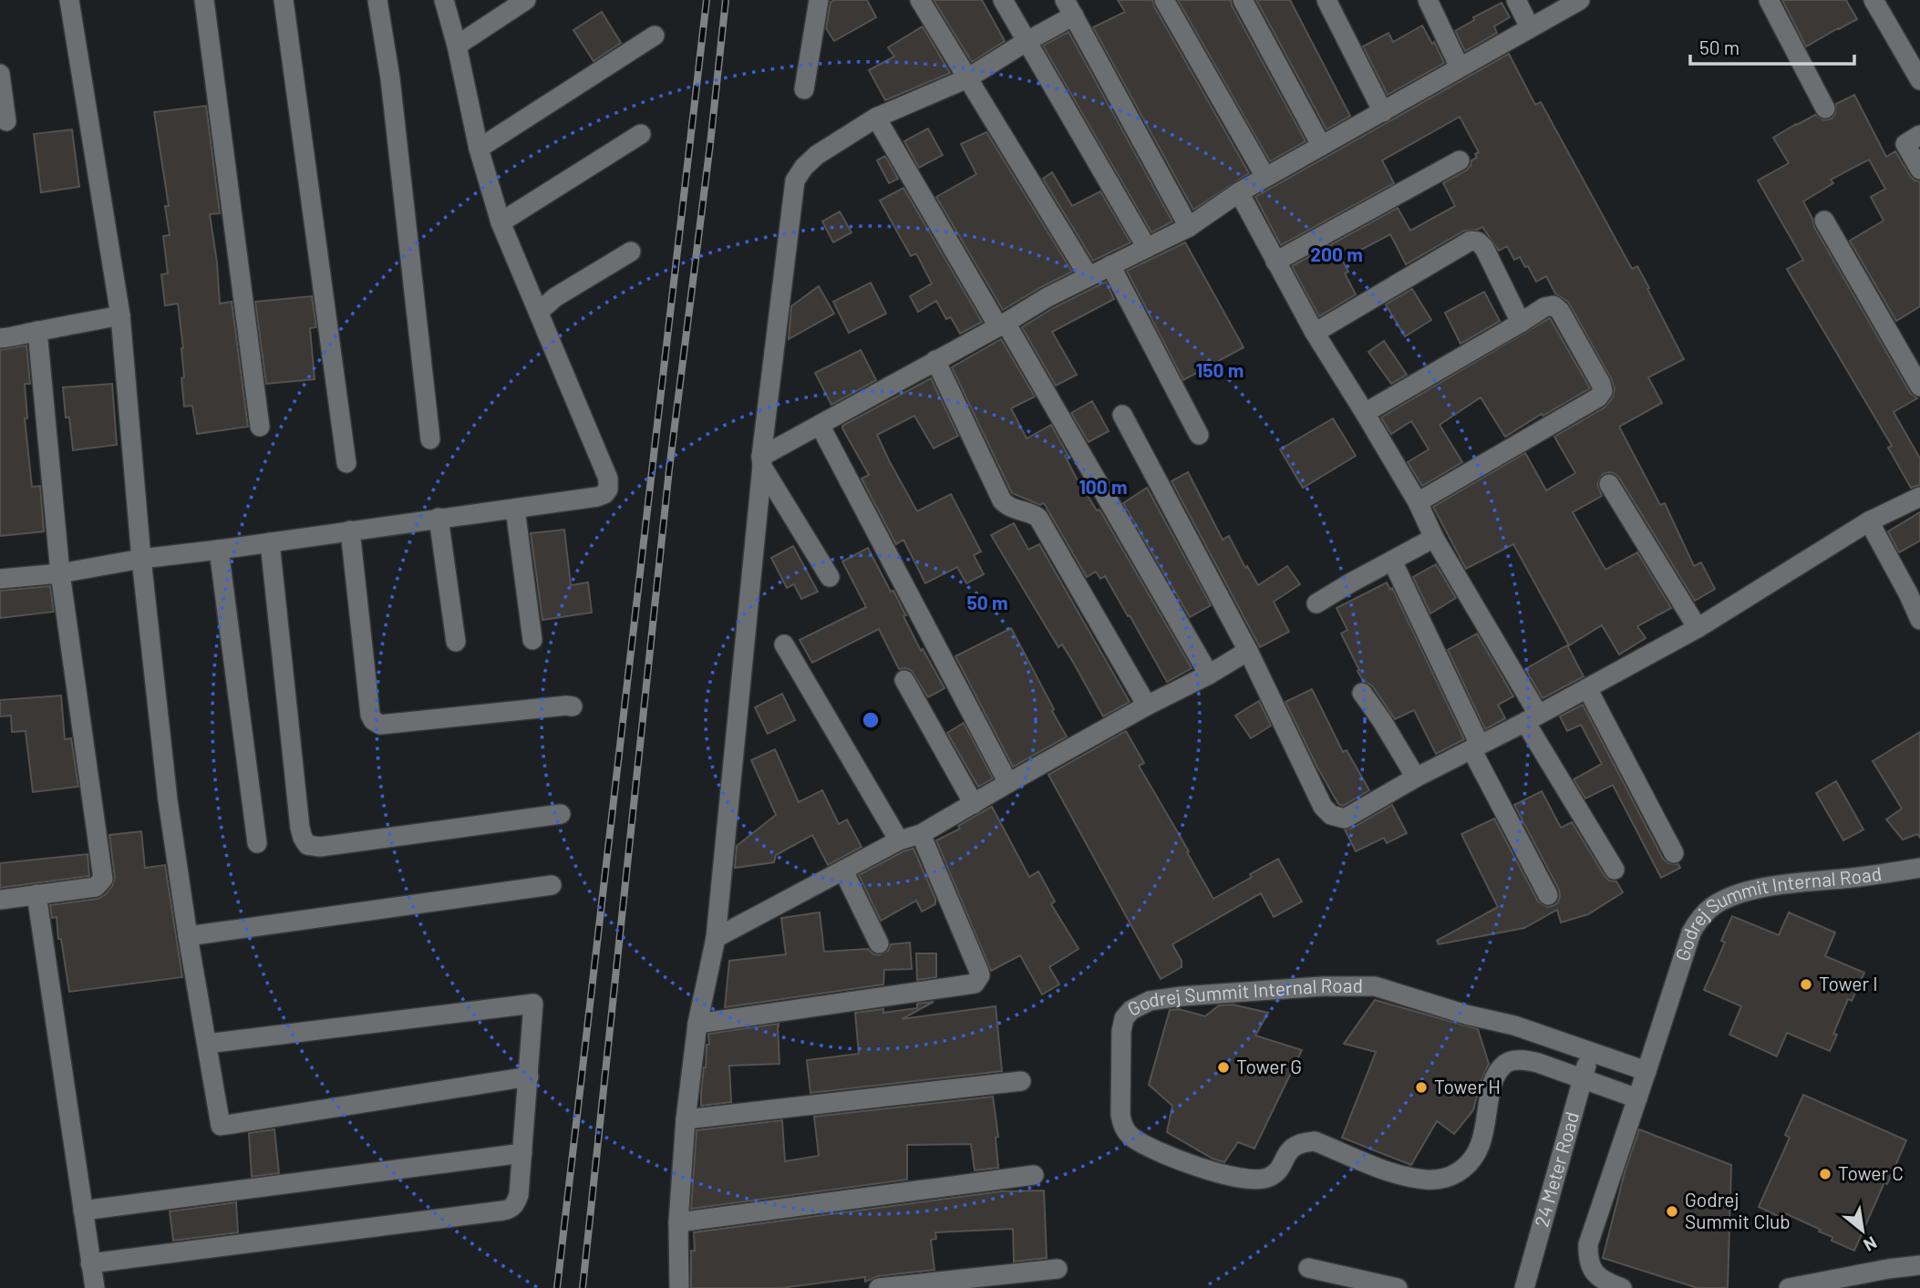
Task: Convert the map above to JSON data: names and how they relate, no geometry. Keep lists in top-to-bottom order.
{
  "streets": {
    "street": ["Godrej Summit Internal Road", "24 Meter Road"]
  },
  "crossings": [
    ["Godrej Summit Internal Road", "24 Meter Road"]
  ],
  "places": [
    "Tower I",
    "Tower G",
    "Tower H",
    "Tower C",
    "Godrej Summit Club"
  ],
  "scale_bar": "50 m",
  "north": "bottom right",
  "rings": [
    "200 m",
    "150 m",
    "100 m",
    "50 m"
  ]
}
